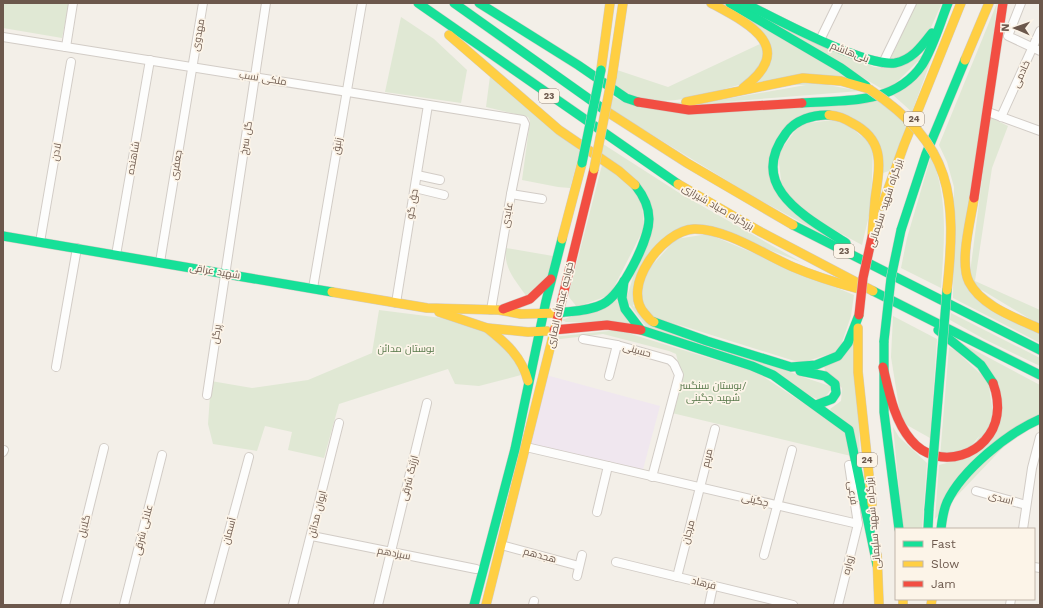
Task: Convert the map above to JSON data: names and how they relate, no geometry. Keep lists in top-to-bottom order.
{
  "streets": {
    "main road": [
      "بنی‌هاشم",
      "23",
      "24",
      "بزرگراه شهید سلیمانی",
      "بزرگراه صیاد شیرازی",
      "شهید عراقی",
      "خواجه عبدالله انصاری"
    ],
    "street": [
      "مهدوی",
      "خادمی",
      "ملکی نسب",
      "گل سرخ",
      "زنبق",
      "لادن",
      "شاهنده",
      "جعفری",
      "حق گو",
      "عابدی",
      "پرگل",
      "حسینی",
      "مریم",
      "ارژنگ شرقی",
      "فرعی",
      "اسدی",
      "چگینی",
      "ایوان مدائن",
      "گلایل",
      "علائی شرقی",
      "آسمان",
      "مرجان",
      "سیزدهم",
      "هجدهم",
      "زواره",
      "فرهاد"
    ]
  },
  "crossings": [
    ["مهدوی", "ملکی نسب"],
    ["مهدوی", "جعفری"],
    ["ملکی نسب", "گل سرخ"],
    ["ملکی نسب", "زنبق"],
    ["ملکی نسب", "شاهنده"],
    ["ملکی نسب", "جعفری"],
    ["ملکی نسب", "حق گو"],
    ["ملکی نسب", "عابدی"],
    ["گل سرخ", "شهید عراقی"],
    ["گل سرخ", "پرگل"],
    ["زنبق", "شهید عراقی"],
    ["لادن", "شهید عراقی"],
    ["شاهنده", "شهید عراقی"],
    ["جعفری", "شهید عراقی"],
    ["بزرگراه شهید سلیمانی", "شهید عراقی"],
    ["حق گو", "شهید عراقی"],
    ["عابدی", "شهید عراقی"],
    ["شهید عراقی", "خواجه عبدالله انصاری"],
    ["شهید عراقی", "پرگل"],
    ["خواجه عبدالله انصاری", "چگینی"],
    ["خواجه عبدالله انصاری", "هجدهم"],
    ["حسینی", "چگینی"],
    ["مریم", "چگینی"],
    ["مریم", "مرجان"],
    ["ارژنگ شرقی", "سیزدهم"],
    ["فرعی", "چگینی"],
    ["فرعی", "زواره"],
    ["چگینی", "مرجان"],
    ["چگینی", "زواره"],
    ["ایوان مدائن", "سیزدهم"],
    ["مرجان", "فرهاد"]
  ],
  "parks": ["بوستان مدائن", "بوستان سنگسر/ شهید چگینی"],
  "legend": ["Fast", "Slow", "Jam"],
  "north": "left"
}
